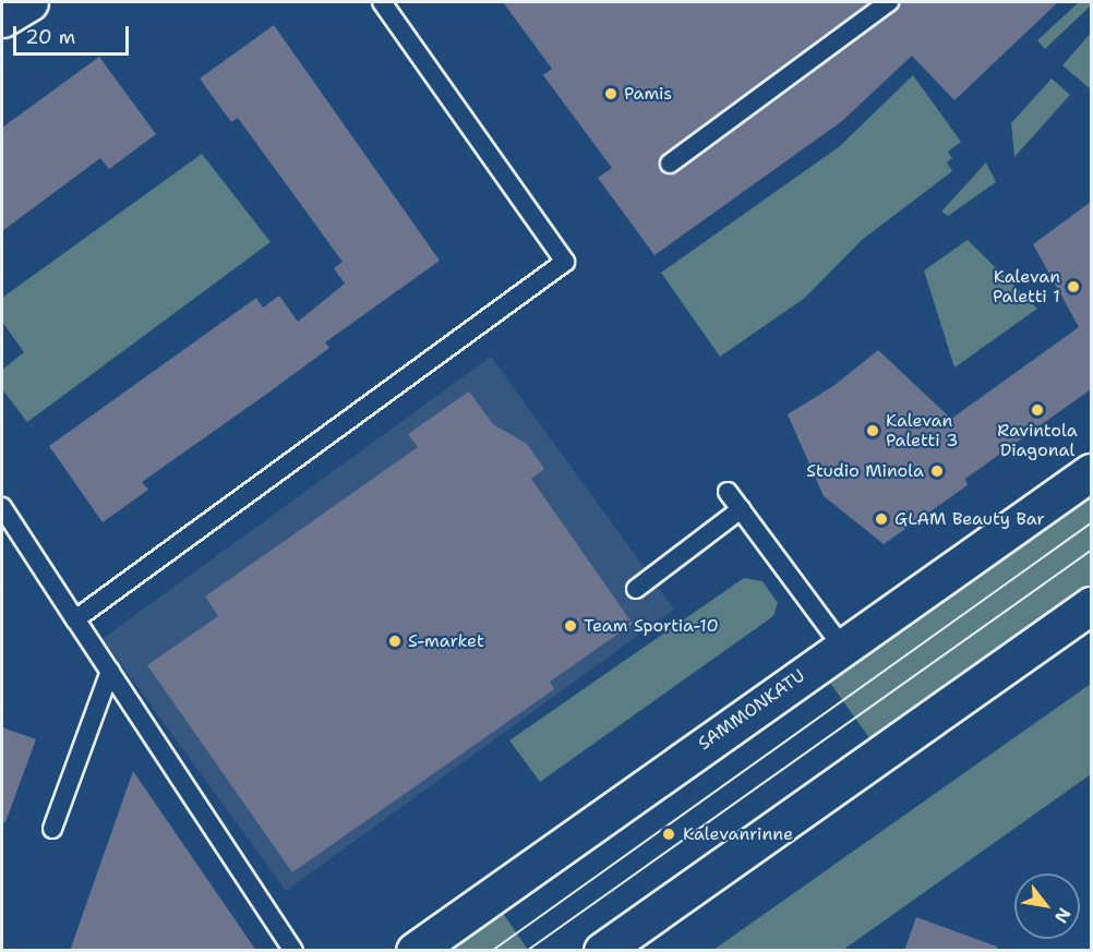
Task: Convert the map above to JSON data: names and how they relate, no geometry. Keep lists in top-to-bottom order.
{
  "streets": {
    "main road": ["SAMMONKATU"]
  },
  "places": [
    "Pamis",
    "Kalevan Paletti 1",
    "Ravintola Diagonal",
    "Kalevan Paletti 3",
    "Studio Minola",
    "GLAM Beauty Bar",
    "Team Sportia-10",
    "S-market",
    "Kalevanrinne"
  ],
  "scale_bar": "20 m",
  "north": "bottom right"
}
